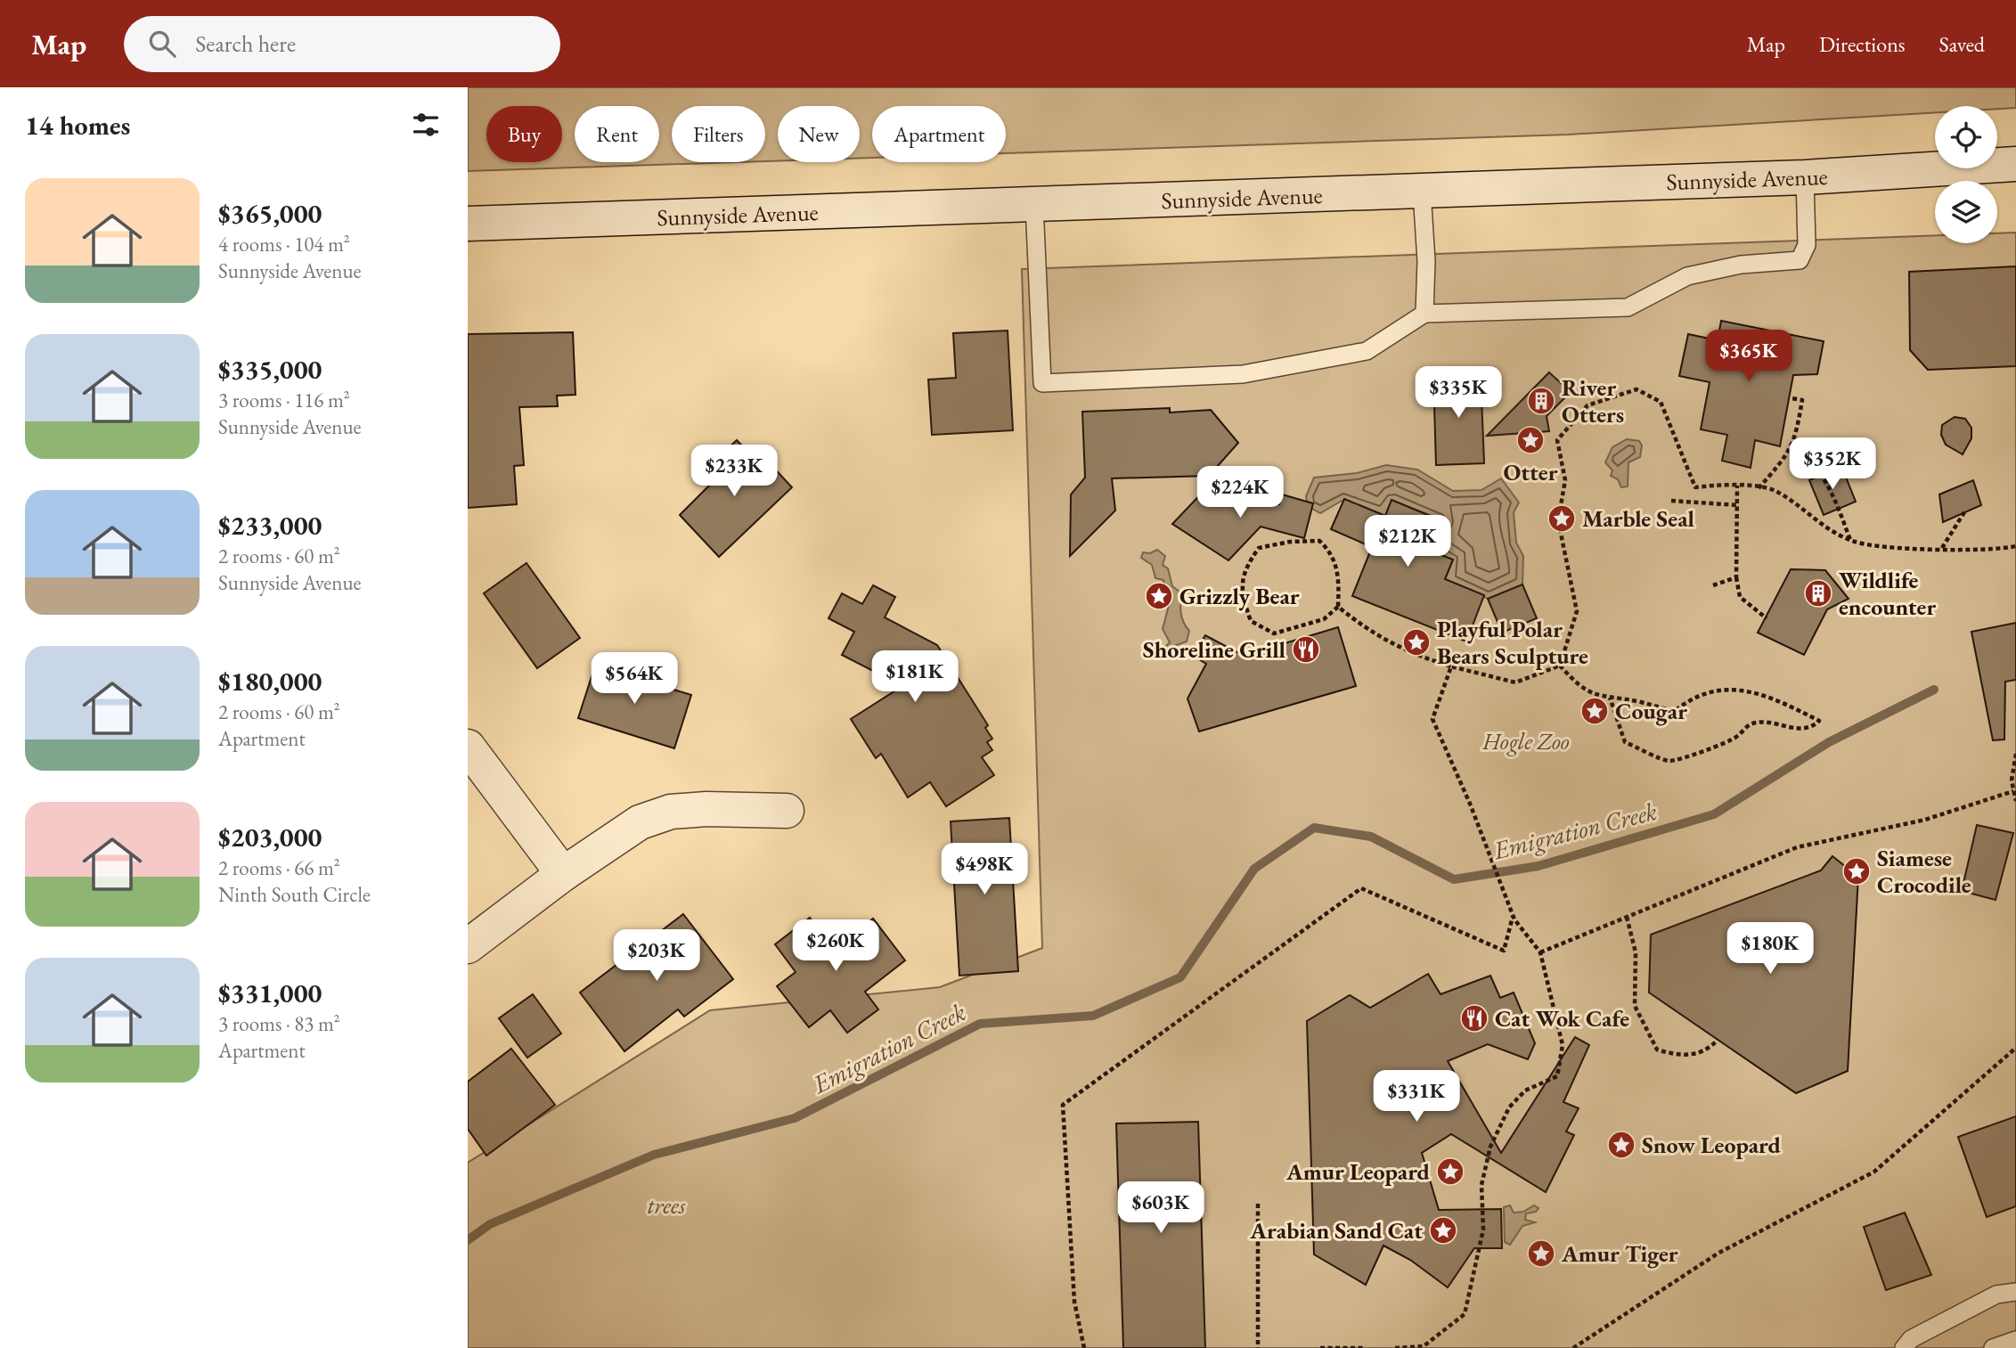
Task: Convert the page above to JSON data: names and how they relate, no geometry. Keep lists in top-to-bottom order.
{
  "streets": {
    "main road": ["Sunnyside Avenue"]
  },
  "water": ["Emigration Creek"],
  "parks": ["Hogle Zoo", "trees"],
  "places": {
    "building": ["River Otters", "Wildlife encounter"],
    "place": [
      "Otter",
      "Marble Seal",
      "Grizzly Bear",
      "Playful Polar Bears Sculpture",
      "Cougar",
      "Siamese Crocodile",
      "Snow Leopard",
      "Amur Leopard",
      "Arabian Sand Cat",
      "Amur Tiger"
    ],
    "restaurant": ["Shoreline Grill", "Cat Wok Cafe"]
  },
  "page": {
    "header": "Map",
    "search": "Search here",
    "nav": ["Map", "Directions", "Saved"],
    "heading": "14 homes",
    "chip": [
      "Buy",
      "Rent",
      "Filters",
      "New",
      "Apartment"
    ],
    "list": [
      {
        "name": "$365,000",
        "note": "4 rooms · 104 m² · Sunnyside Avenue"
      },
      {
        "name": "$335,000",
        "note": "3 rooms · 116 m² · Sunnyside Avenue"
      },
      {
        "name": "$233,000",
        "note": "2 rooms · 60 m² · Sunnyside Avenue"
      },
      {
        "name": "$180,000",
        "note": "2 rooms · 60 m² · Apartment"
      },
      {
        "name": "$203,000",
        "note": "2 rooms · 66 m² · Ninth South Circle"
      },
      {
        "name": "$331,000",
        "note": "3 rooms · 83 m² · Apartment"
      }
    ],
    "price": [
      "$365K",
      "$335K",
      "$352K",
      "$233K",
      "$224K",
      "$212K",
      "$181K",
      "$564K",
      "$498K",
      "$260K",
      "$180K",
      "$203K",
      "$331K",
      "$603K"
    ]
  }
}
